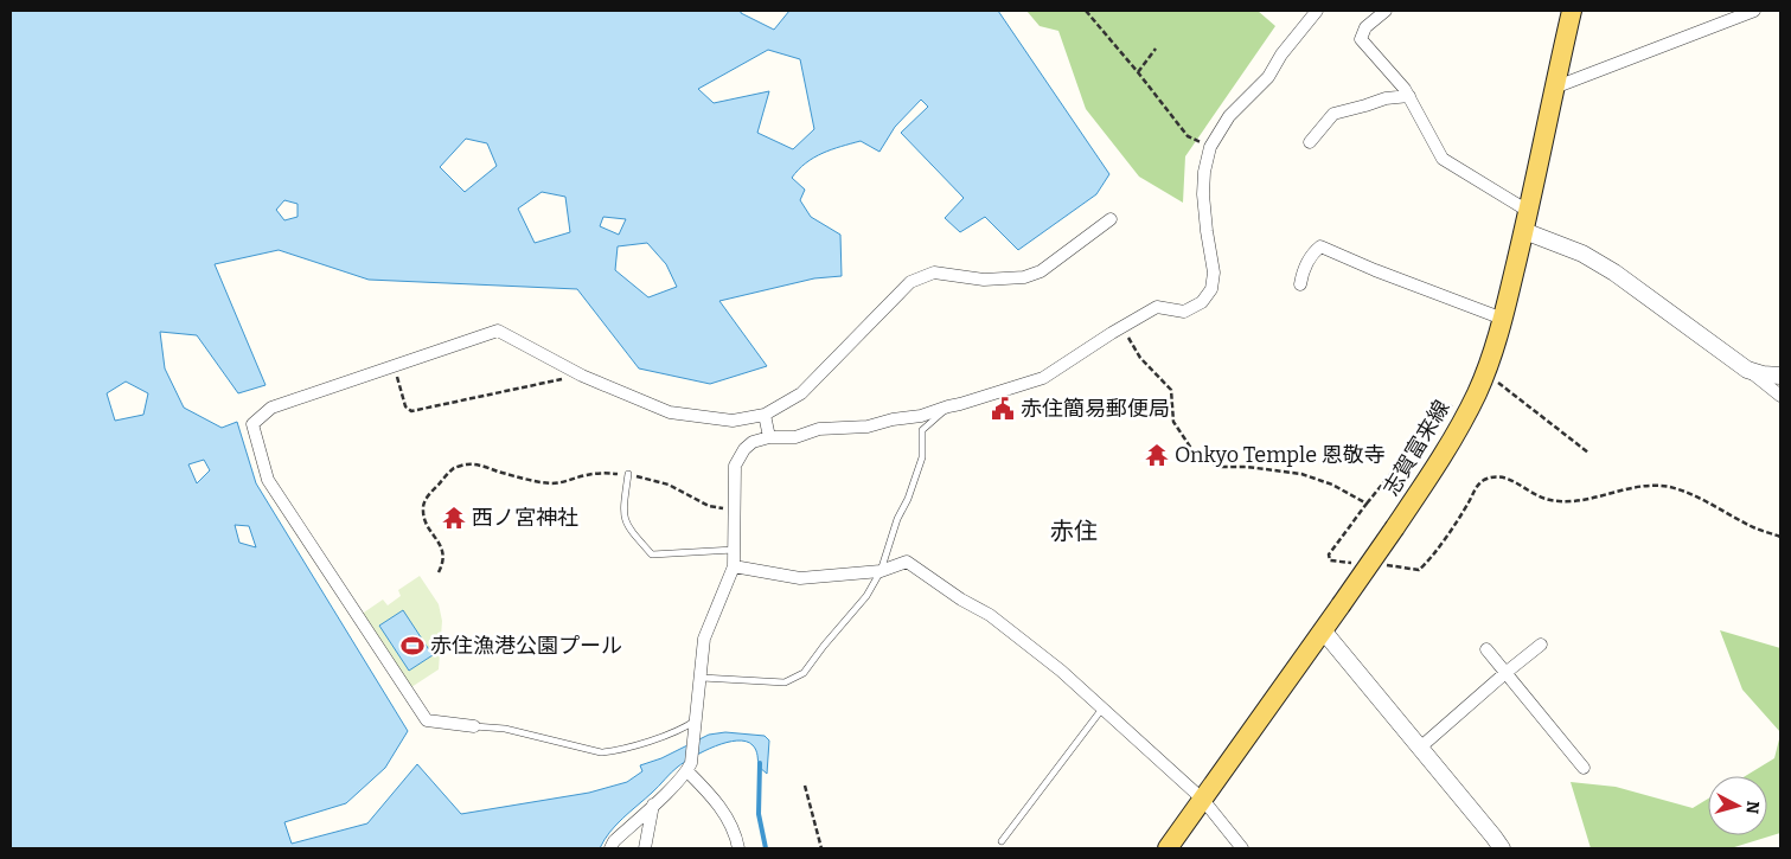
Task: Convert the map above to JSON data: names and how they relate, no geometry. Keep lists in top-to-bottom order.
{
  "streets": {
    "main road": ["志賀富来線"]
  },
  "districts": ["赤住"],
  "places": {
    "public building": ["赤住簡易郵便局"],
    "temple": ["Onkyo Temple 恩敬寺", "西ノ宮神社"],
    "sports": ["赤住漁港公園プール"]
  },
  "north": "right"
}
